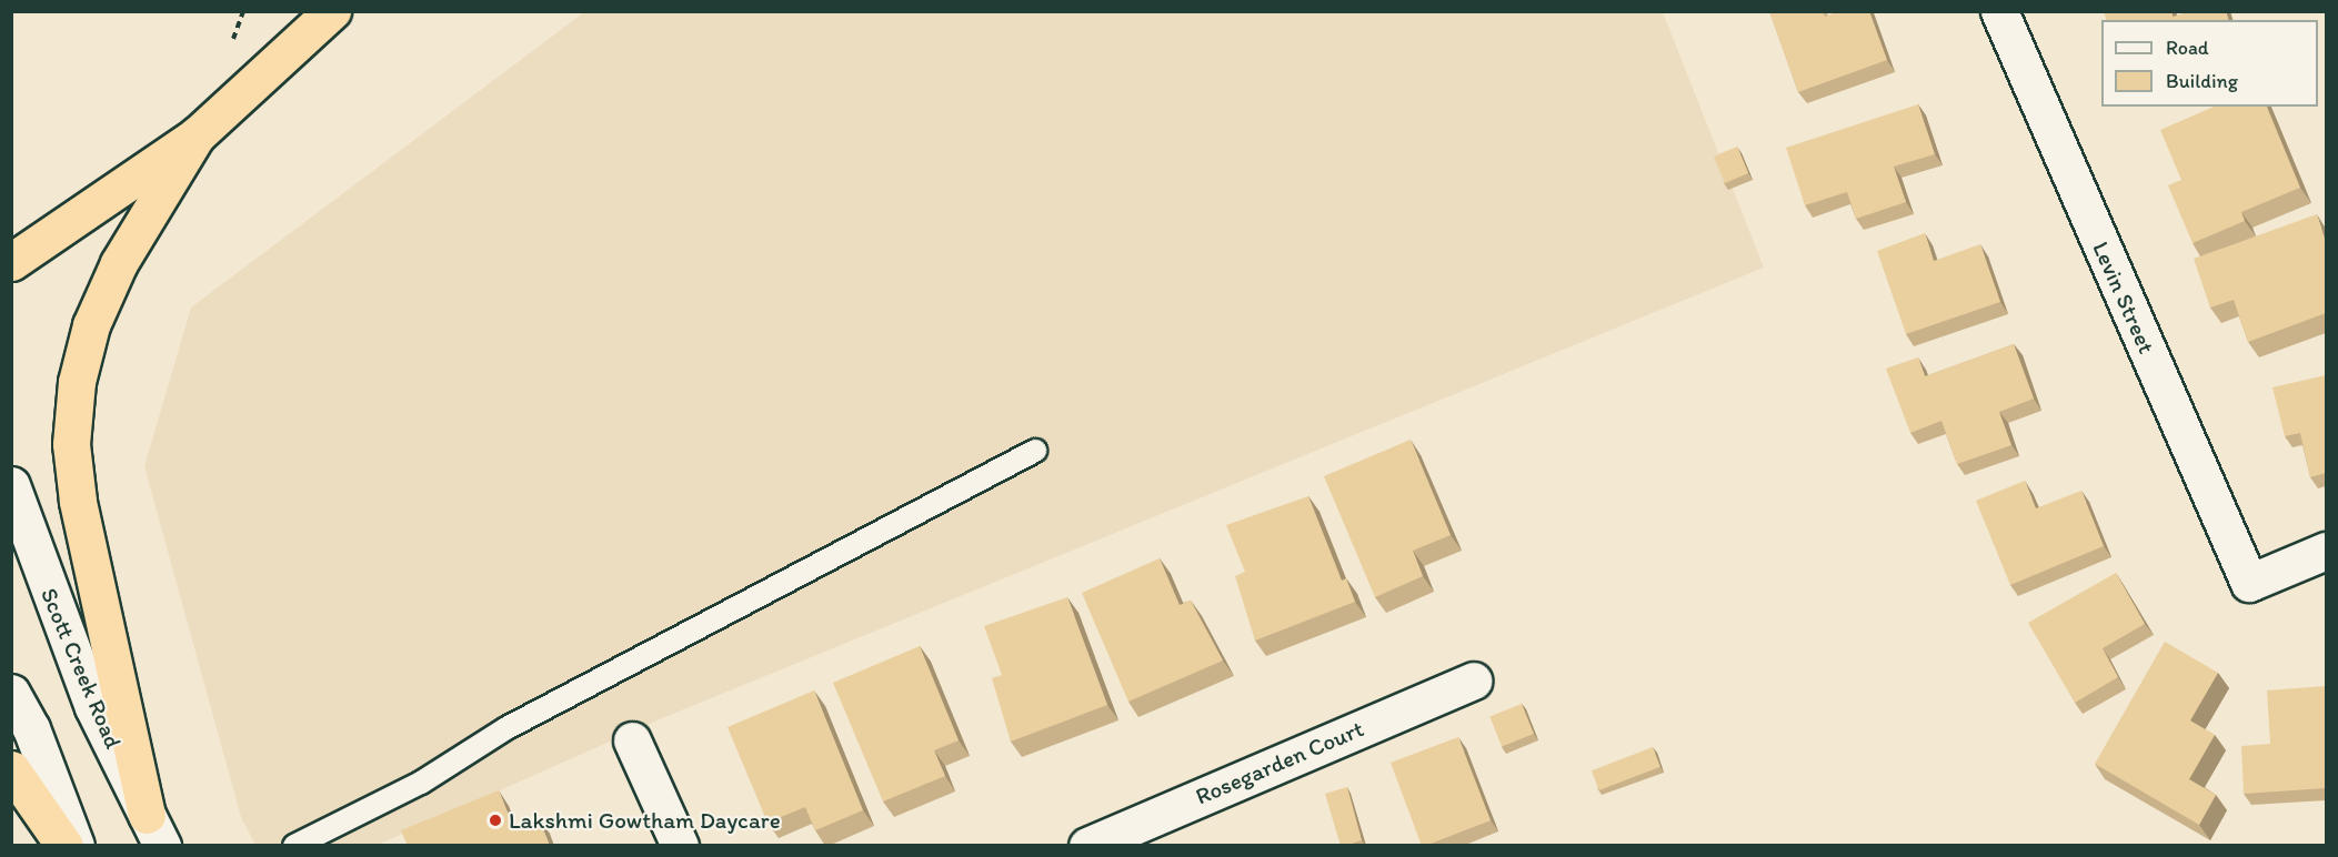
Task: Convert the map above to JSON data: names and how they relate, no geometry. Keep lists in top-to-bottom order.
{
  "streets": {
    "street": ["Levin Street", "Scott Creek Road", "Rosegarden Court"]
  },
  "places": ["Lakshmi Gowtham Daycare"],
  "legend": ["Road", "Building"]
}
